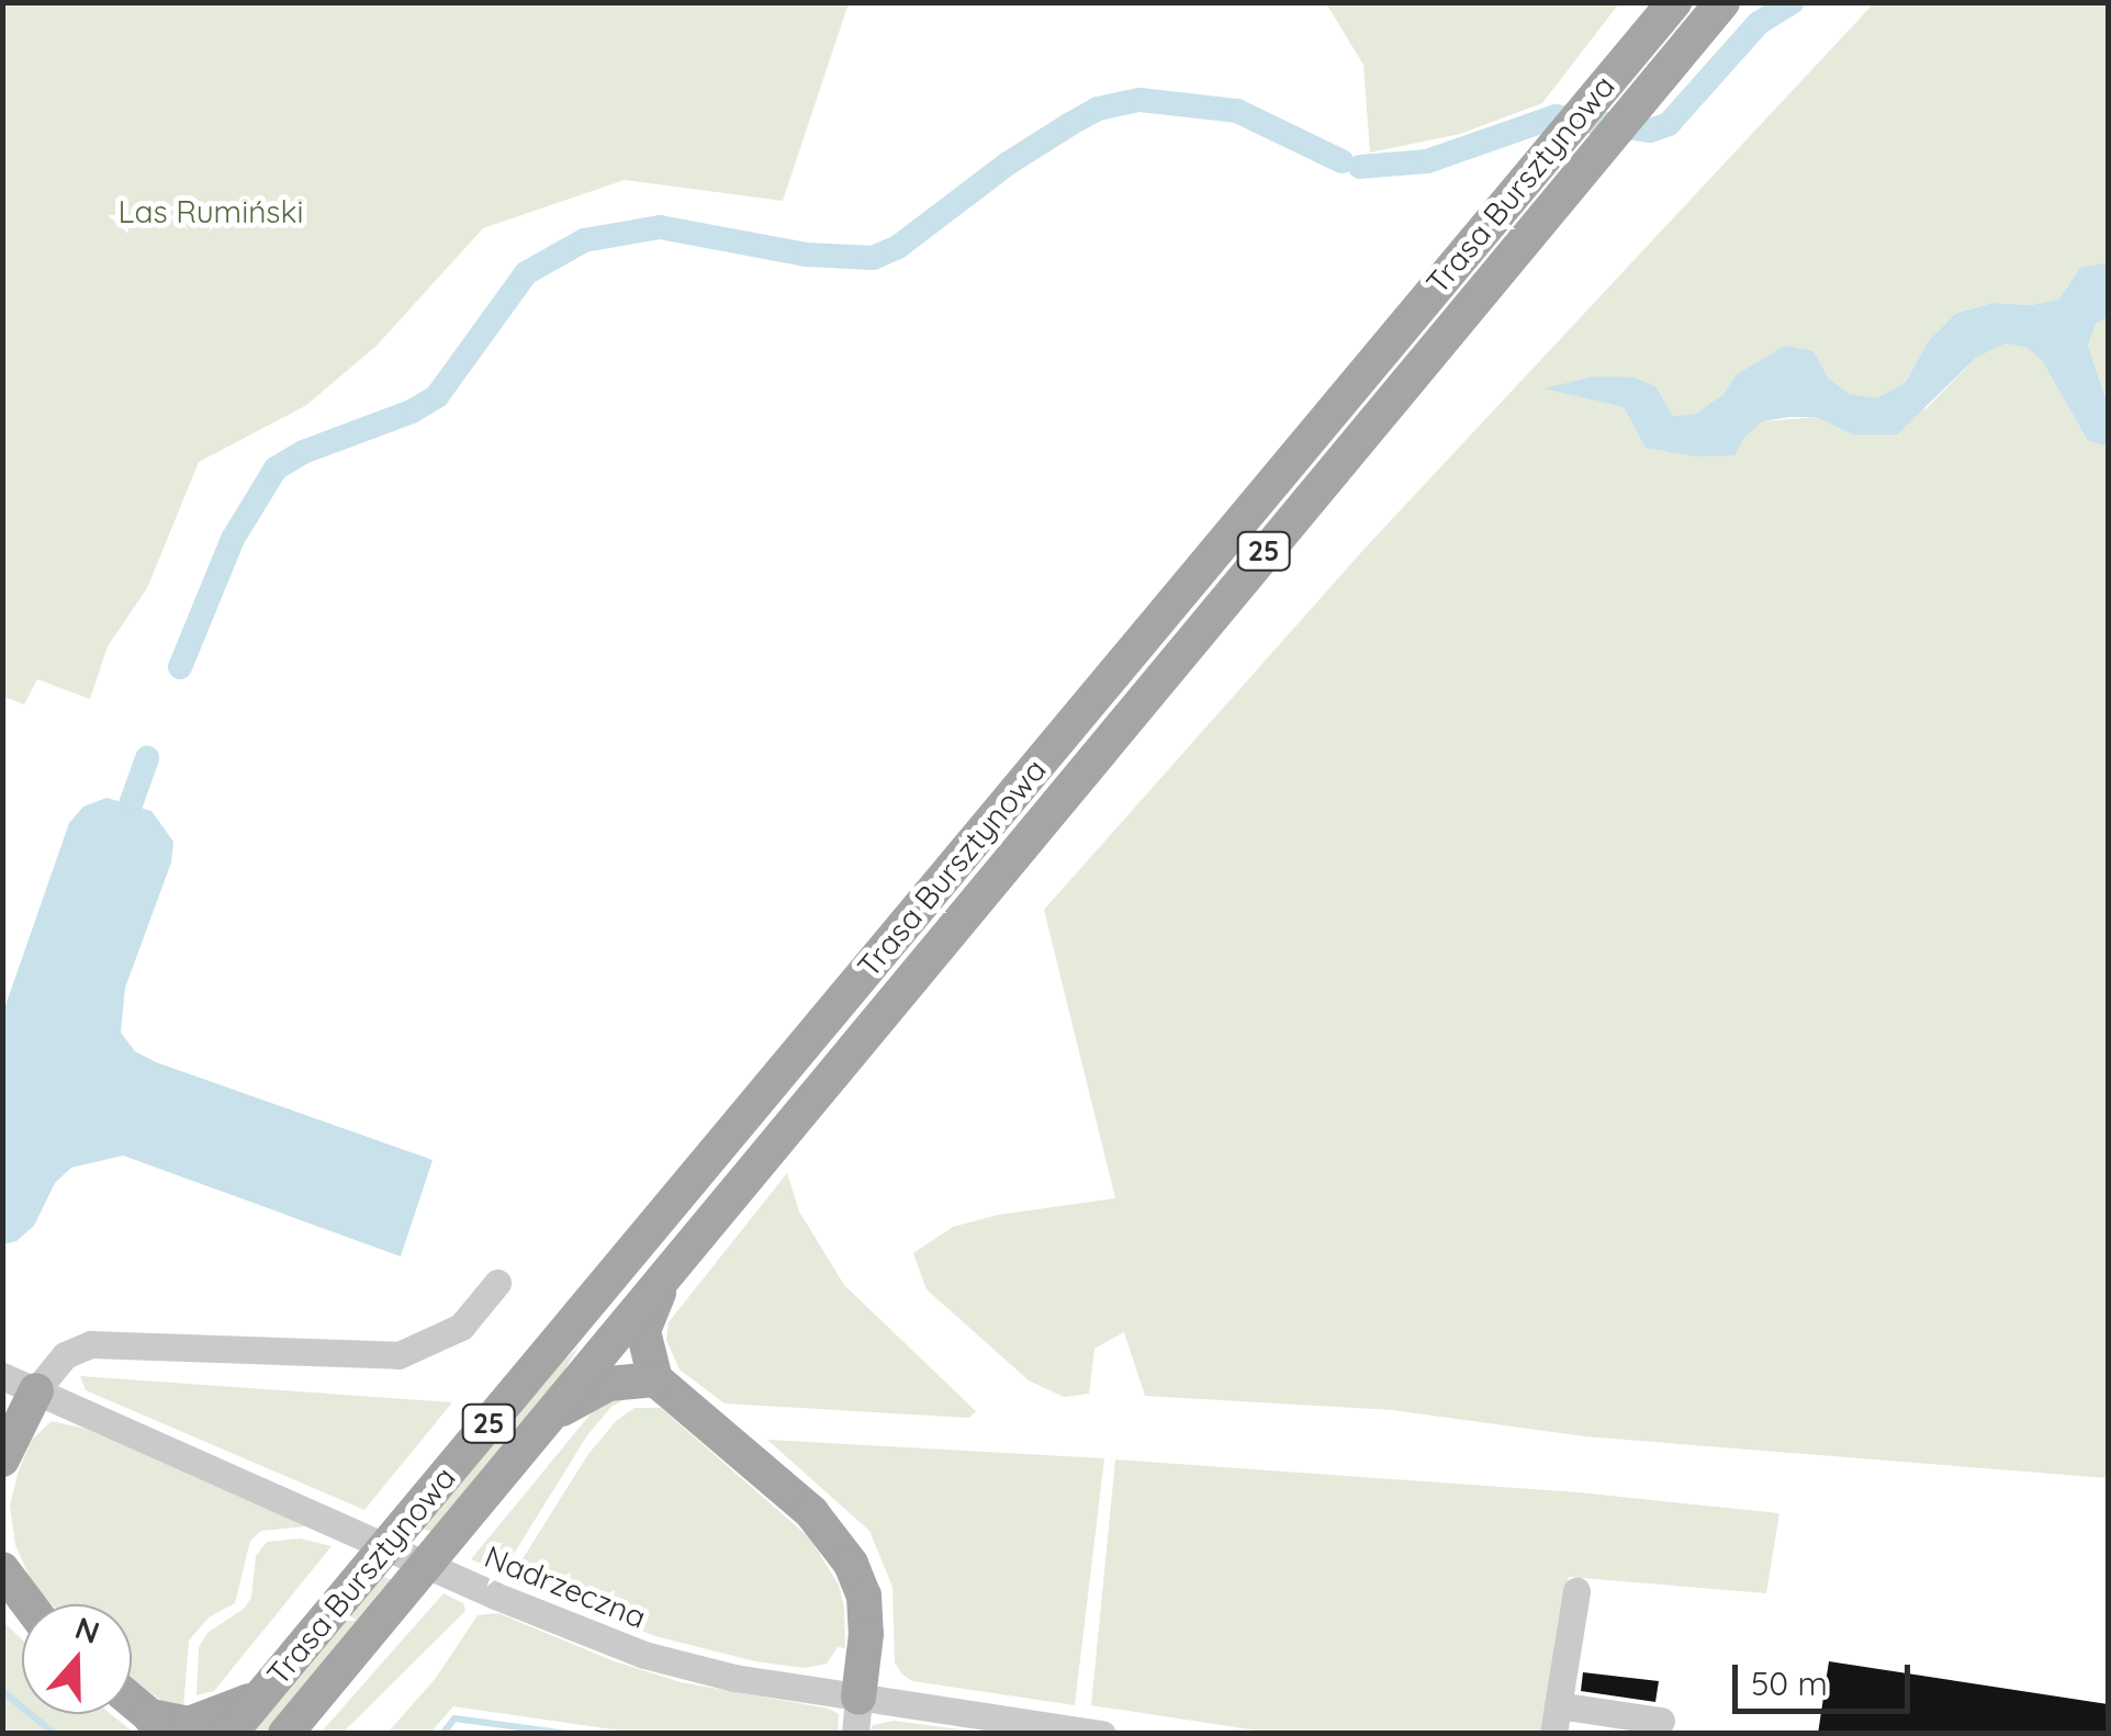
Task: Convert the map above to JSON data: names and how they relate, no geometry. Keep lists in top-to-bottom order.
{
  "streets": {
    "main road": ["Trasa Bursztynowa", "25"],
    "street": ["Nadrzeczna"]
  },
  "parks": ["Las Rumiński"],
  "scale_bar": "50 m",
  "north": "top"
}
